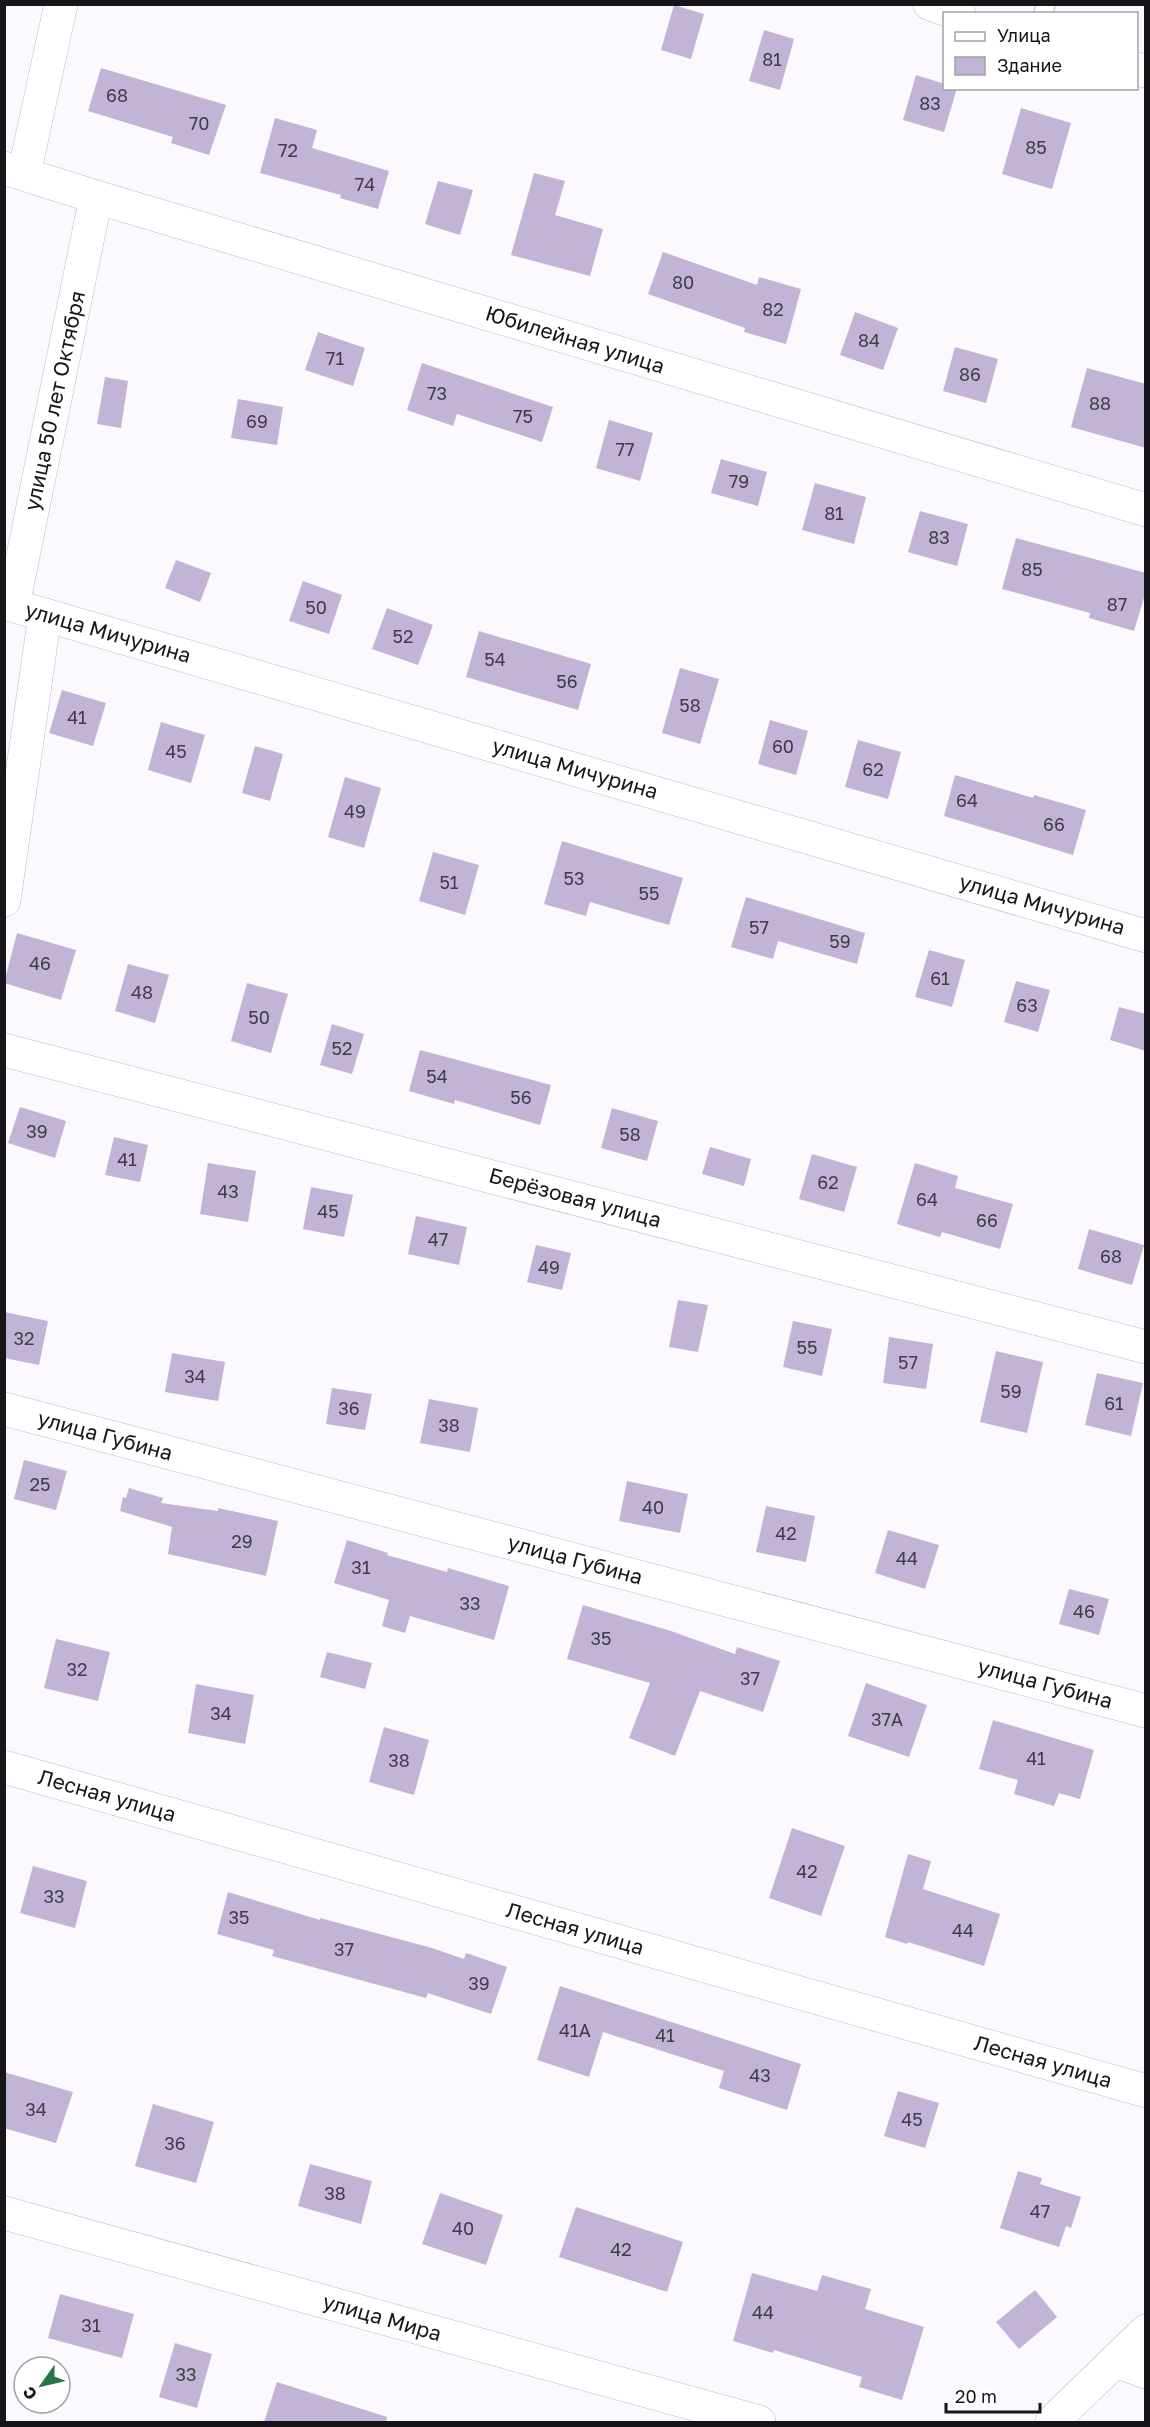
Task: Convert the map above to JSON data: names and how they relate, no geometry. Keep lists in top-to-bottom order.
{
  "streets": {
    "street": [
      "Юбилейная улица",
      "улица 50 лет Октября",
      "улица Мичурина",
      "Берёзовая улица",
      "улица Губина",
      "Лесная улица",
      "улица Мира"
    ]
  },
  "crossings": [
    ["Юбилейная улица", "улица 50 лет Октября"],
    ["улица 50 лет Октября", "улица Мичурина"]
  ],
  "house_numbers": [
    "81",
    "68",
    "83",
    "70",
    "85",
    "72",
    "74",
    "80",
    "82",
    "84",
    "71",
    "86",
    "73",
    "88",
    "75",
    "69",
    "77",
    "79",
    "81",
    "83",
    "85",
    "87",
    "50",
    "52",
    "54",
    "56",
    "58",
    "41",
    "60",
    "45",
    "62",
    "64",
    "49",
    "66",
    "53",
    "51",
    "55",
    "57",
    "59",
    "46",
    "61",
    "48",
    "63",
    "50",
    "52",
    "54",
    "56",
    "39",
    "58",
    "41",
    "62",
    "43",
    "64",
    "45",
    "66",
    "47",
    "68",
    "49",
    "32",
    "55",
    "57",
    "34",
    "59",
    "61",
    "36",
    "38",
    "25",
    "40",
    "42",
    "29",
    "44",
    "31",
    "33",
    "46",
    "35",
    "32",
    "37",
    "34",
    "37А",
    "41",
    "38",
    "42",
    "33",
    "35",
    "44",
    "37",
    "39",
    "41А",
    "41",
    "43",
    "34",
    "45",
    "36",
    "38",
    "47",
    "40",
    "42",
    "44",
    "31",
    "33"
  ],
  "legend": ["Улица", "Здание"],
  "scale_bar": "20 m",
  "north": "bottom left"
}
